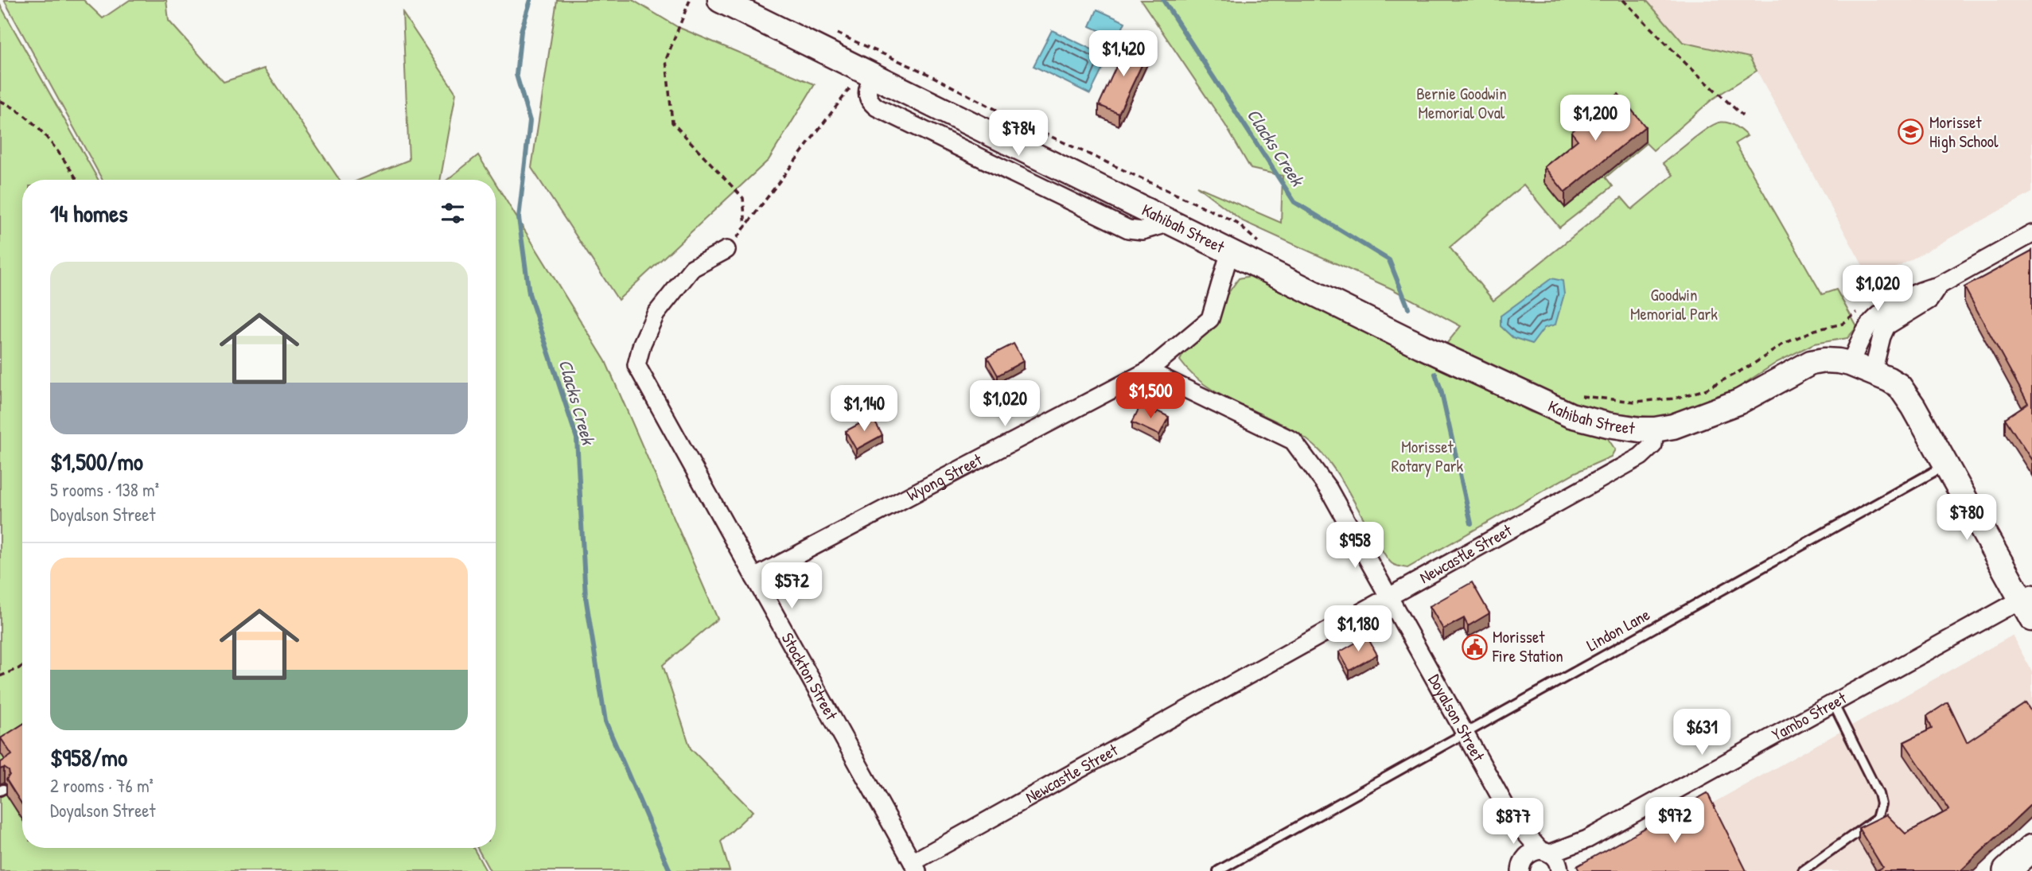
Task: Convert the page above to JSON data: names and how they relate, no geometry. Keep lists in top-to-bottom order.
{
  "streets": {
    "street": [
      "Kahibah Street",
      "Wyong Street",
      "Newcastle Street",
      "Stockton Street",
      "Yambo Street",
      "Doyalson Street"
    ],
    "lane": ["Lindon Lane"]
  },
  "crossings": [
    ["Kahibah Street", "Wyong Street"],
    ["Kahibah Street", "Newcastle Street"],
    ["Wyong Street", "Stockton Street"],
    ["Wyong Street", "Doyalson Street"],
    ["Newcastle Street", "Stockton Street"],
    ["Newcastle Street", "Doyalson Street"],
    ["Lindon Lane", "Doyalson Street"],
    ["Yambo Street", "Doyalson Street"]
  ],
  "water": ["Clacks Creek"],
  "parks": ["Bernie Goodwin Memorial Oval", "Goodwin Memorial Park", "Morisset Rotary Park"],
  "places": {
    "school or university": ["Morisset High School"],
    "public building": ["Morisset Fire Station"]
  },
  "page": {
    "price": [
      "$1,420",
      "$1,200",
      "$784",
      "$1,020",
      "$1,500",
      "$1,020",
      "$1,140",
      "$780",
      "$958",
      "$572",
      "$1,180",
      "$631",
      "$972",
      "$877"
    ],
    "heading": "14 homes",
    "list": [
      {
        "name": "$1,500/mo",
        "note": "5 rooms · 138 m² · Doyalson Street"
      },
      {
        "name": "$958/mo",
        "note": "2 rooms · 76 m² · Doyalson Street"
      }
    ]
  }
}
